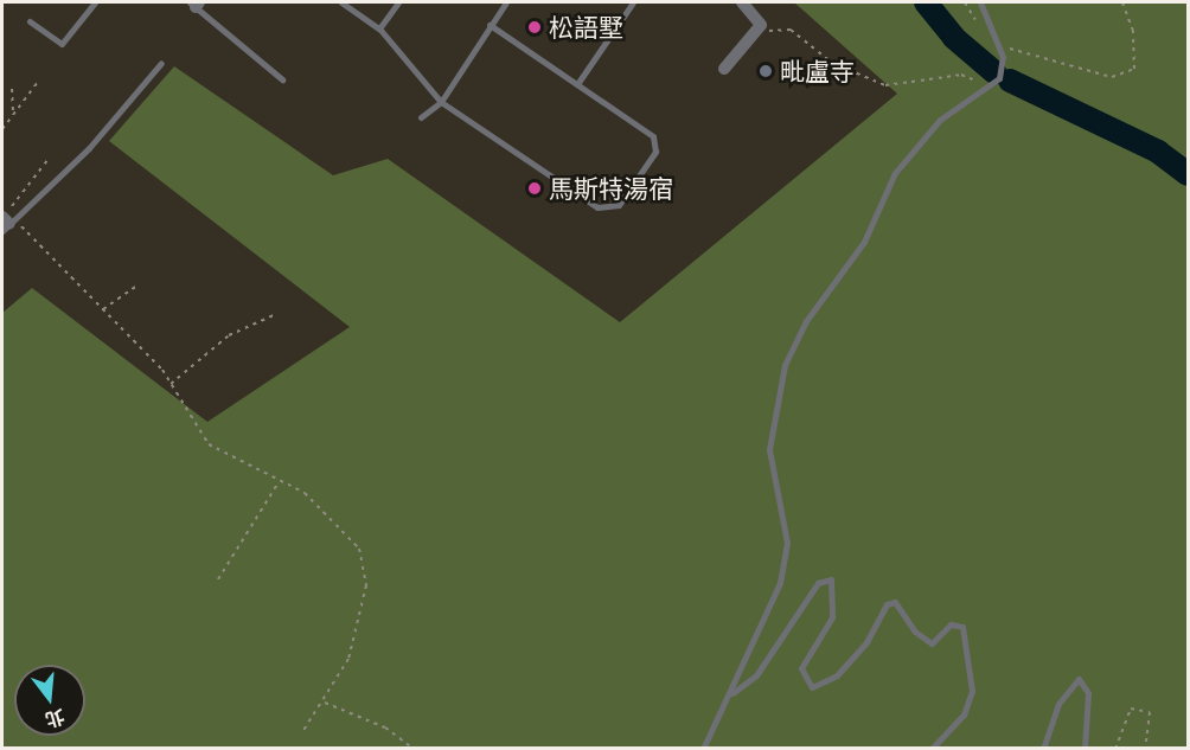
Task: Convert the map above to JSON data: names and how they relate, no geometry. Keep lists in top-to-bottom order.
{
  "places": ["松語墅", "毗盧寺", "馬斯特湯宿"],
  "north": "bottom"
}
